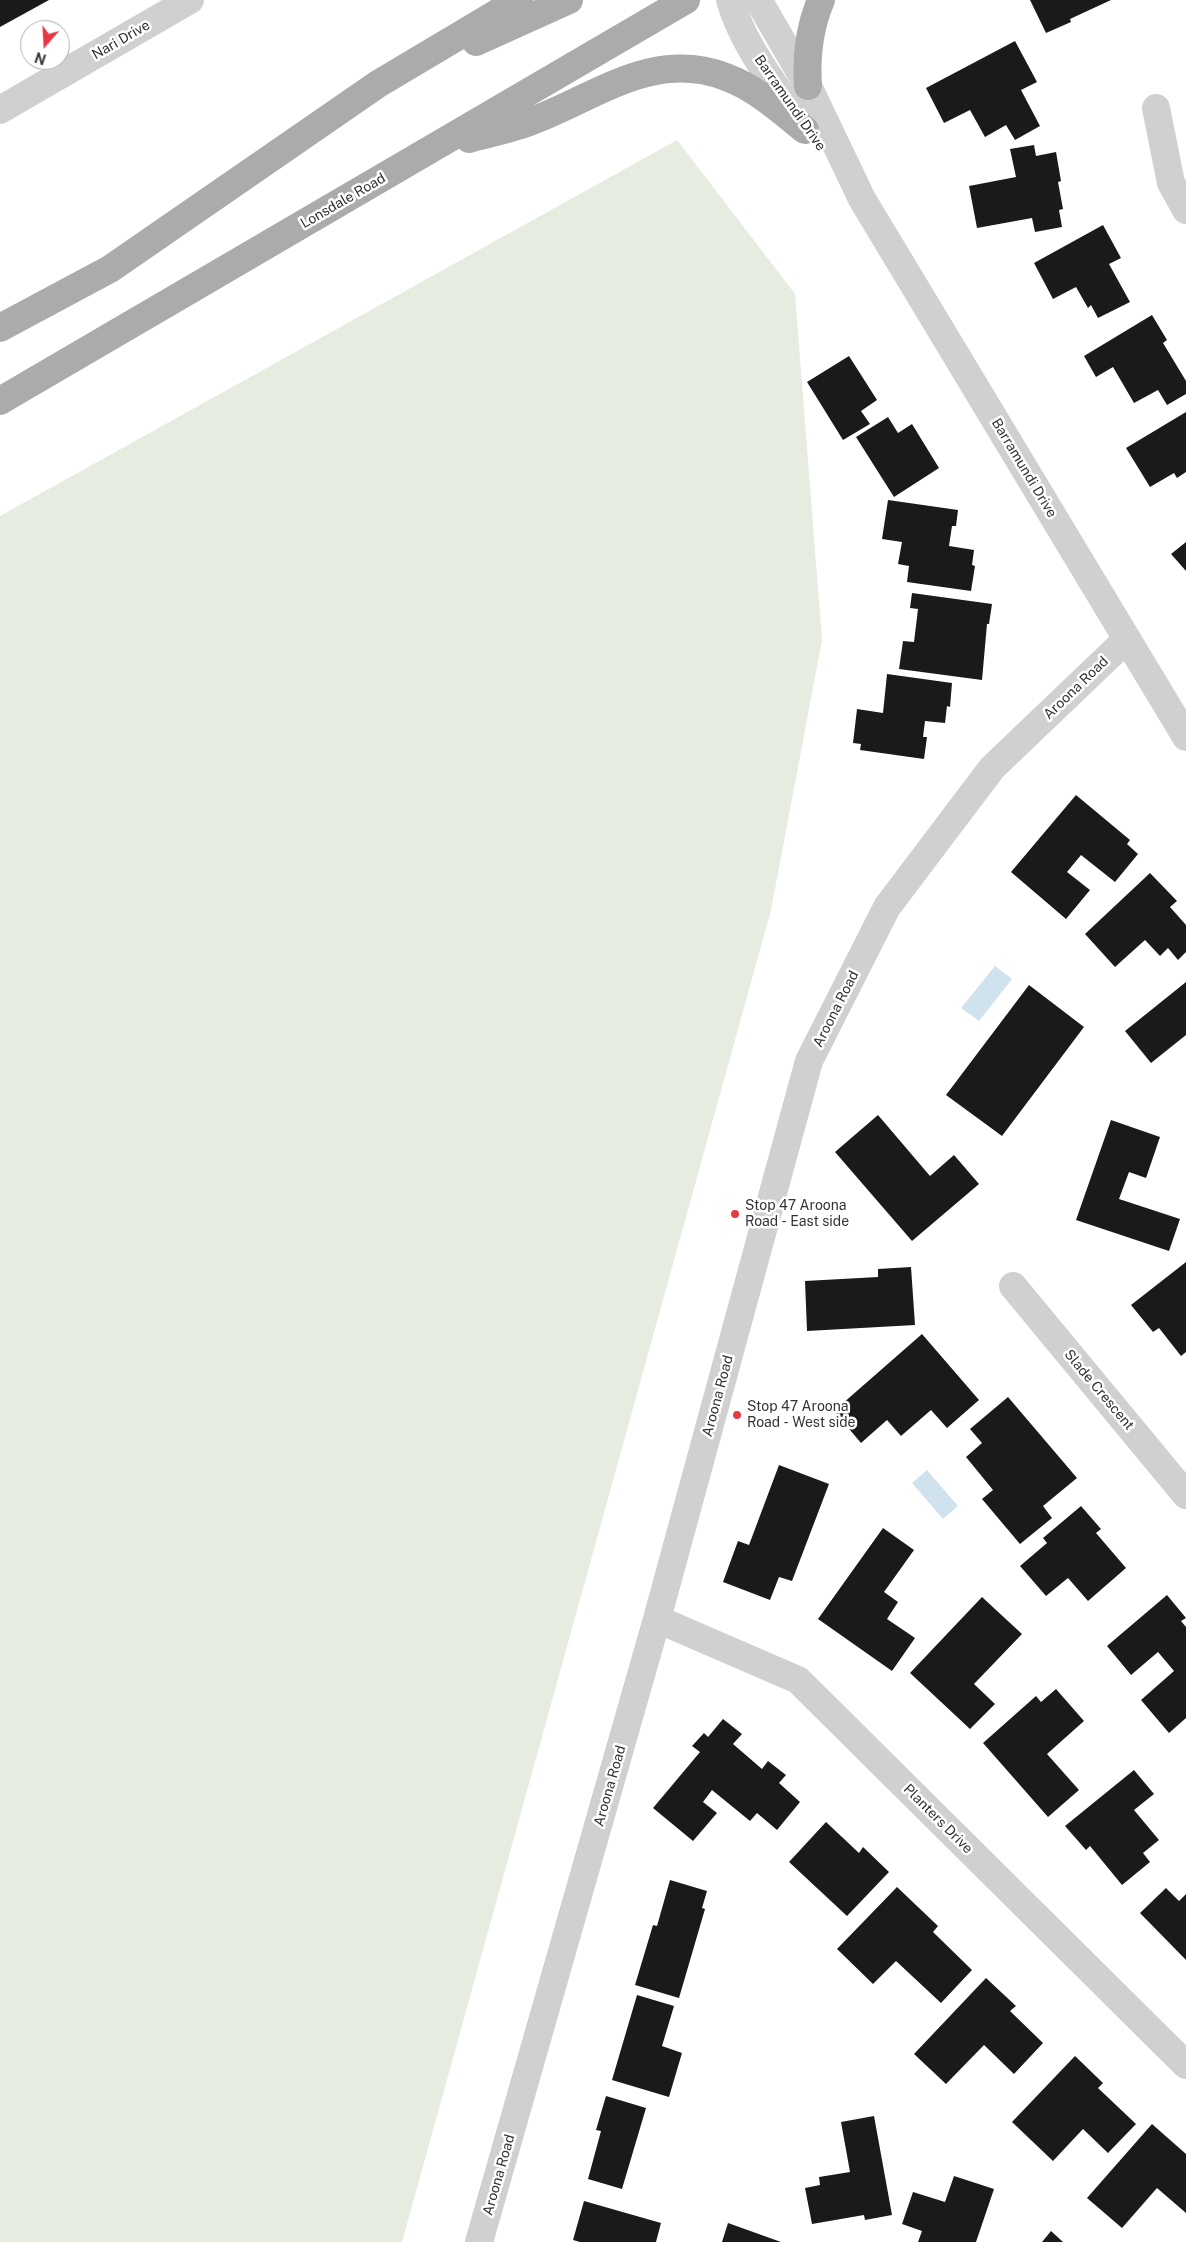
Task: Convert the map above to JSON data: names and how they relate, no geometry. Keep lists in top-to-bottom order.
{
  "streets": {
    "main road": ["Lonsdale Road"],
    "street": [
      "Nari Drive",
      "Barramundi Drive",
      "Aroona Road",
      "Slade Crescent",
      "Planters Drive"
    ]
  },
  "crossings": [
    ["Barramundi Drive", "Aroona Road"],
    ["Aroona Road", "Planters Drive"]
  ],
  "places": ["Stop 47 Aroona Road - East side", "Stop 47 Aroona Road - West side"],
  "north": "bottom"
}
